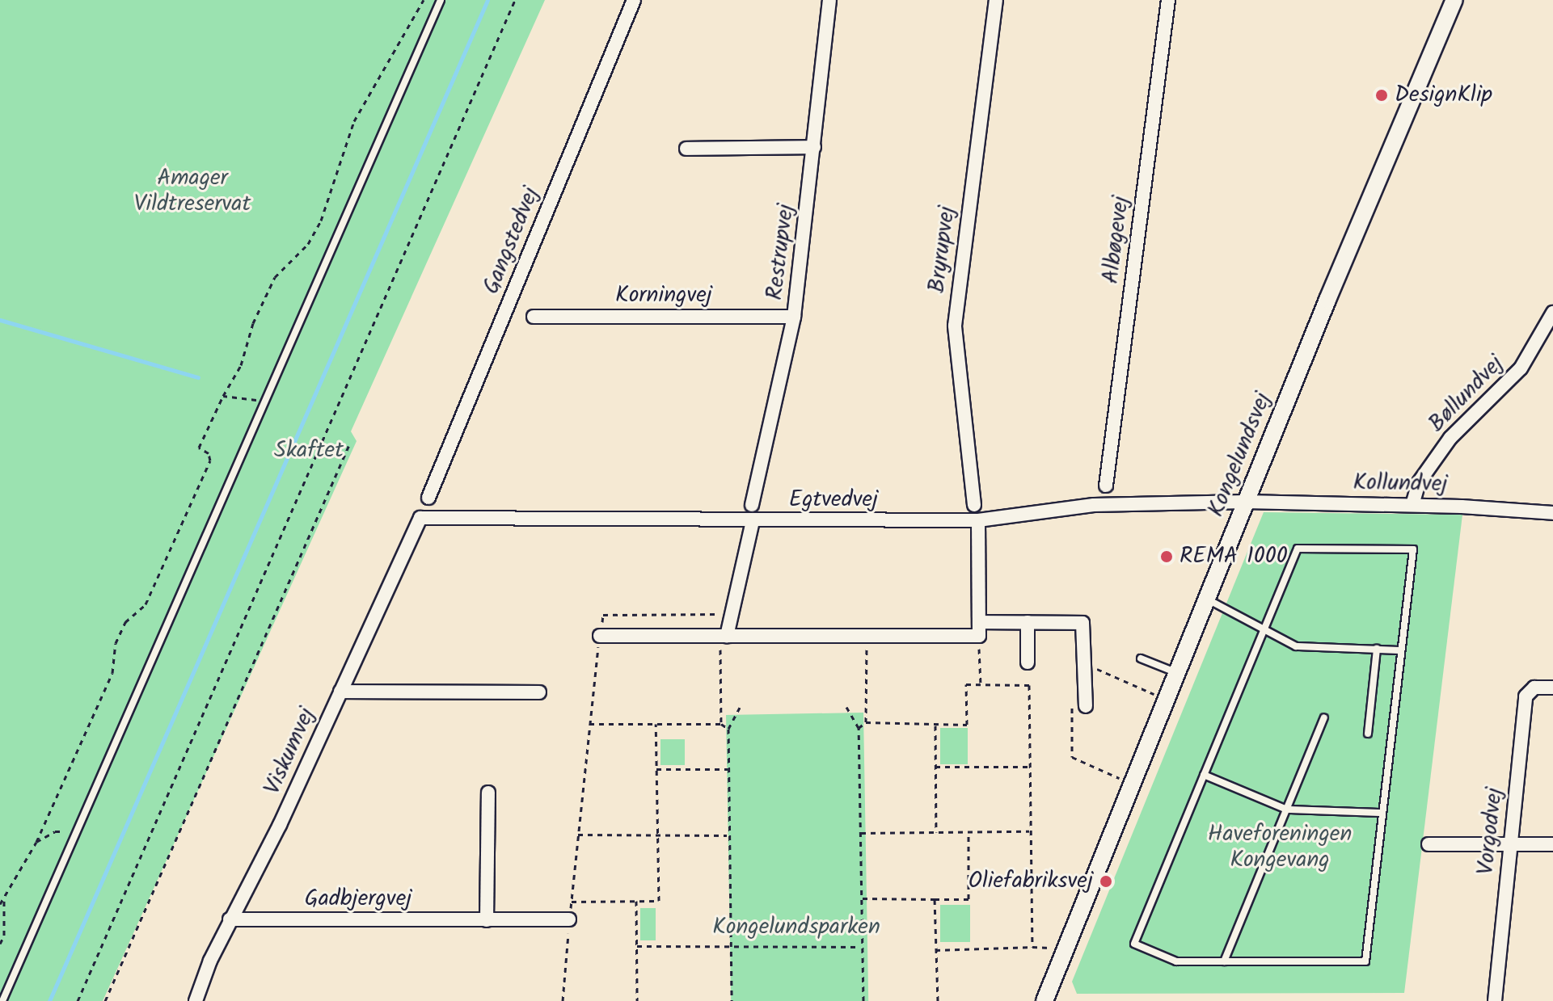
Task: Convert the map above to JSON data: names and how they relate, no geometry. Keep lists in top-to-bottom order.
{
  "streets": {
    "street": [
      "Albøgevej",
      "Gangstedvej",
      "Bryrupvej",
      "Restrupvej",
      "Korningvej",
      "Bøllundvej",
      "Kongelundsvej",
      "Kollundvej",
      "Egtvedvej",
      "Viskumvej",
      "Vorgodvej",
      "Gadbjergvej"
    ]
  },
  "crossings": [
    ["Restrupvej", "Korningvej"],
    ["Bøllundvej", "Kollundvej"],
    ["Kongelundsvej", "Kollundvej"],
    ["Kongelundsvej", "Egtvedvej"],
    ["Kollundvej", "Egtvedvej"],
    ["Egtvedvej", "Viskumvej"],
    ["Viskumvej", "Gadbjergvej"]
  ],
  "parks": [
    "Amager Vildtreservat",
    "Skaftet",
    "Haveforeningen Kongevang",
    "Kongelundsparken"
  ],
  "places": ["DesignKlip", "REMA 1000", "Oliefabriksvej"]
}
